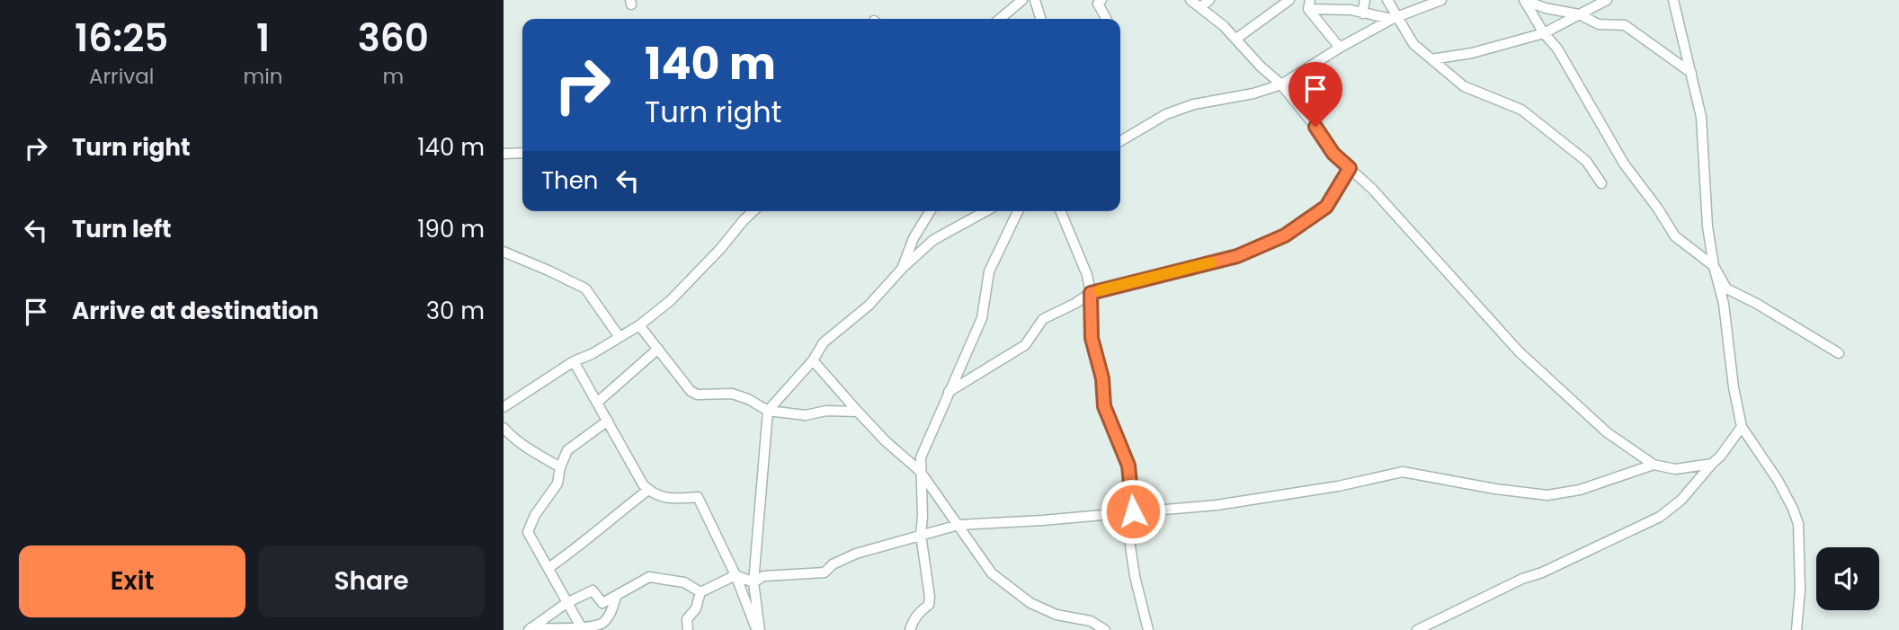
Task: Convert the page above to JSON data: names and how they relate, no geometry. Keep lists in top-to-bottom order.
{
  "page": {
    "eta": [
      "16:25",
      "Arrival",
      "1",
      "min",
      "360",
      "m"
    ],
    "turn": ["140 m", "Turn right"],
    "list": [
      {
        "name": "Turn right",
        "value": "140 m"
      },
      {
        "name": "Turn left",
        "value": "190 m"
      },
      {
        "name": "Arrive at destination",
        "value": "30 m"
      }
    ],
    "then": "Then",
    "buttons": ["Exit", "Share"]
  }
}
